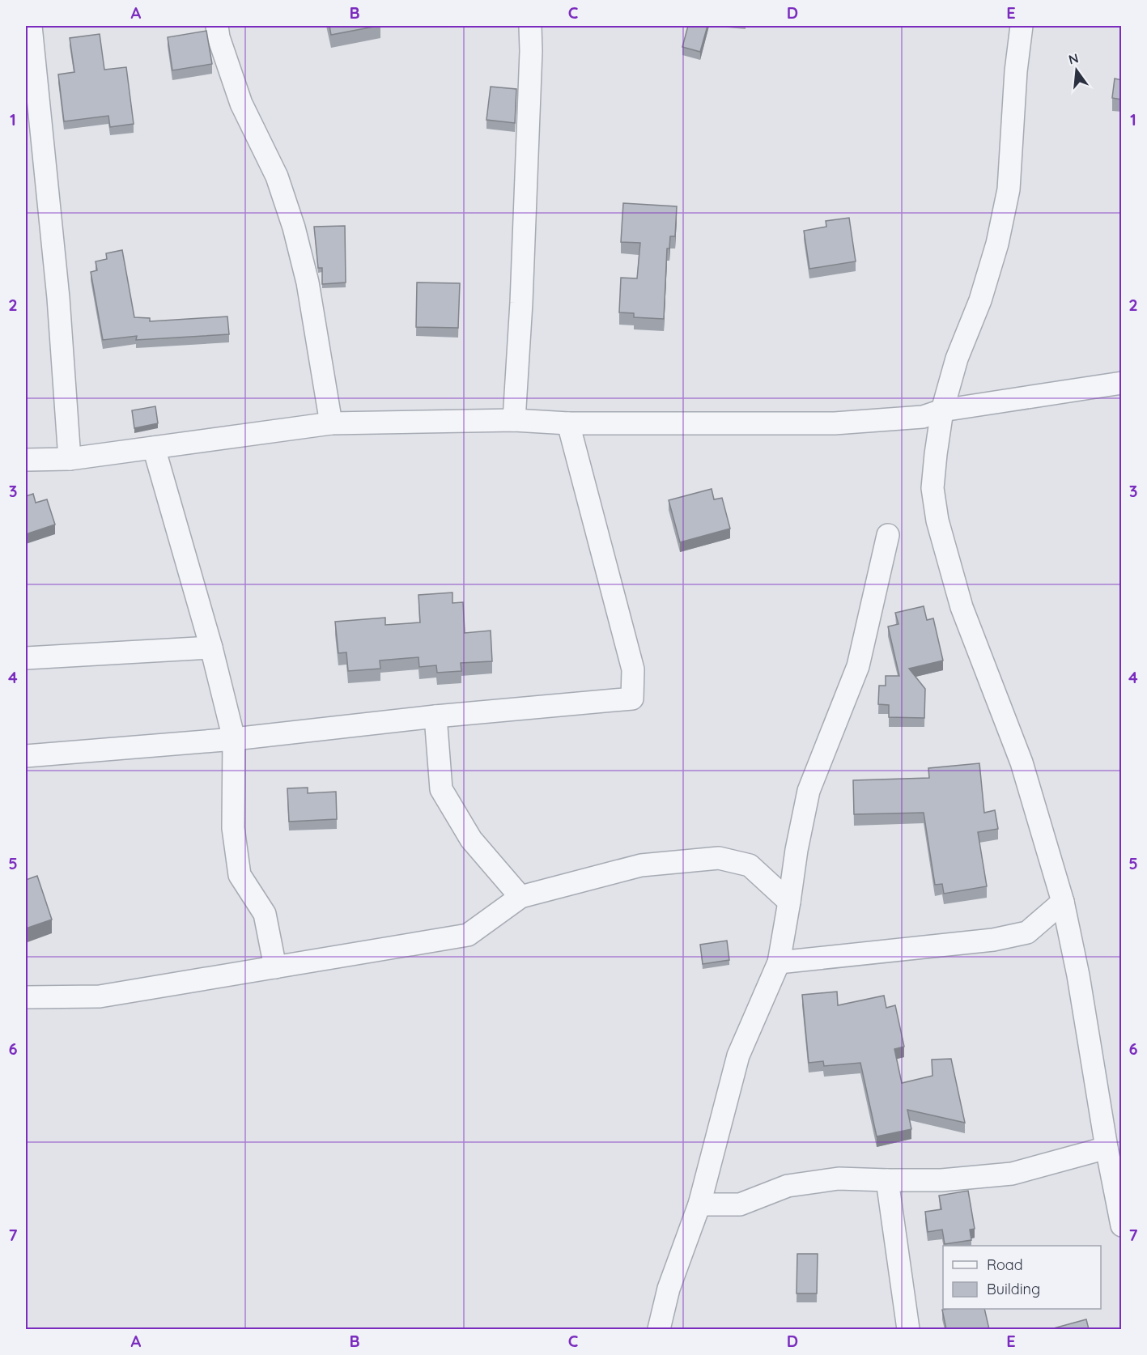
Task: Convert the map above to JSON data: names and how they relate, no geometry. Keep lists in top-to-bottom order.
{
  "legend": ["Road", "Building"],
  "north": "top",
  "grid": {
    "columns": [
      "A",
      "B",
      "C",
      "D",
      "E"
    ],
    "rows": [
      "1",
      "2",
      "3",
      "4",
      "5",
      "6",
      "7"
    ]
  }
}
